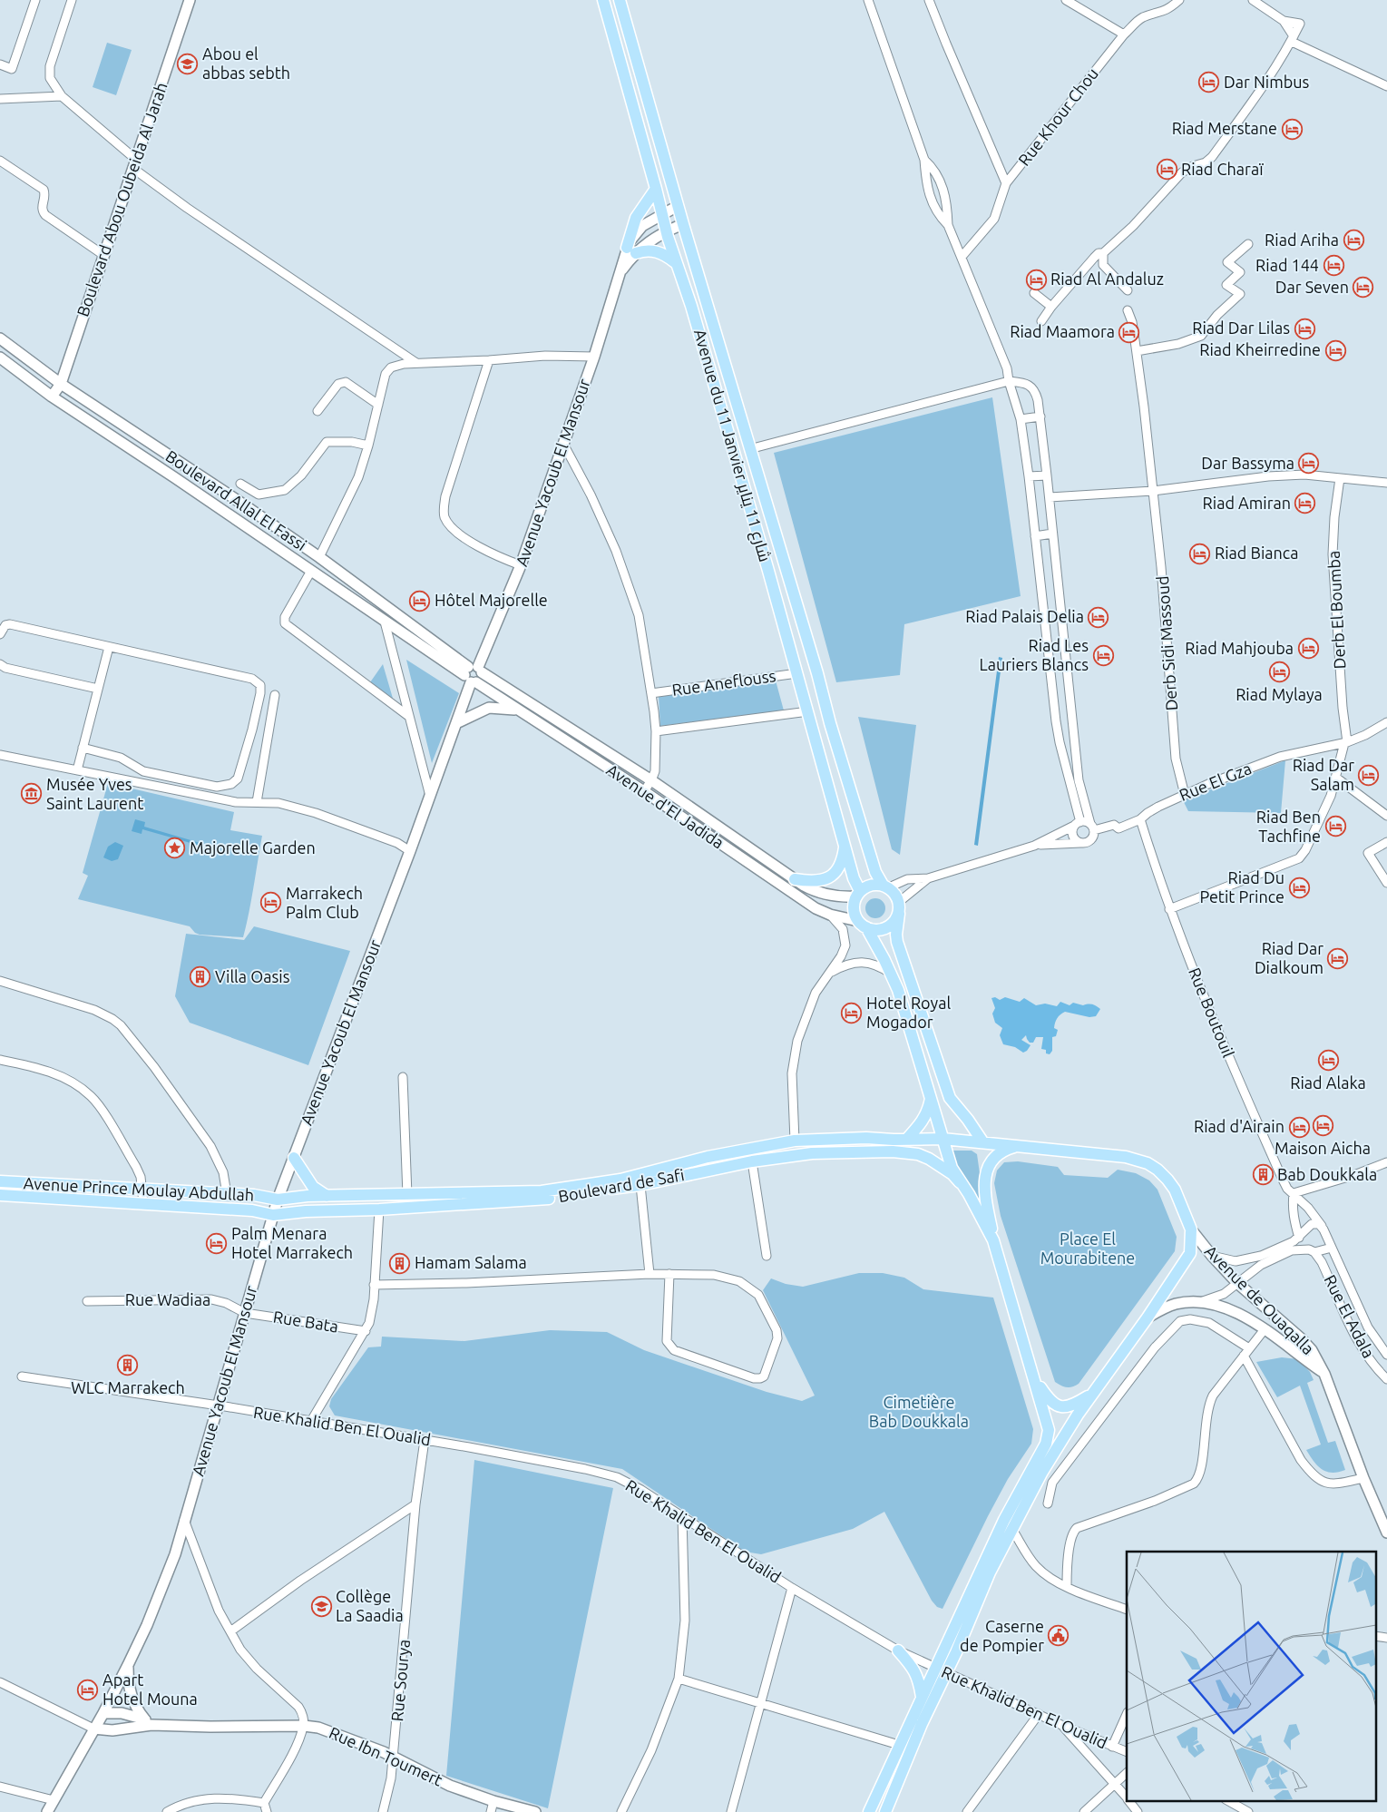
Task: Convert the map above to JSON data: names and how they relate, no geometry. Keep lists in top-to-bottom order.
{
  "streets": {
    "main road": [
      "Boulevard Abou Oubeida Al Jarah",
      "Avenue du 11 Janvier شارع 11 يناير",
      "Avenue Yacoub El Mansour",
      "Boulevard Allal El Fassi",
      "Avenue d'El Jadida",
      "Boulevard de Safi",
      "Avenue Prince Moulay Abdullah",
      "Avenue de Ouaqalla",
      "Rue Ibn Toumert"
    ],
    "street": [
      "Rue Khour Chou",
      "Derb El Boumba",
      "Derb Sidi Massoud",
      "Rue Aneflouss",
      "Rue El Gza",
      "Rue Boutouil",
      "Rue Wadiaa",
      "Rue El Adala",
      "Rue Bata",
      "Rue Khalid Ben El Oualid",
      "Rue Sourya"
    ]
  },
  "crossings": [
    ["Boulevard Abou Oubeida Al Jarah", "Boulevard Allal El Fassi"],
    ["Avenue du 11 Janvier شارع 11 يناير", "Avenue Yacoub El Mansour"],
    ["Avenue du 11 Janvier شارع 11 يناير", "Rue Aneflouss"],
    ["Avenue du 11 Janvier شارع 11 يناير", "Avenue d'El Jadida"],
    ["Avenue Yacoub El Mansour", "Boulevard Allal El Fassi"],
    ["Avenue Yacoub El Mansour", "Avenue d'El Jadida"],
    ["Avenue Yacoub El Mansour", "Boulevard de Safi"],
    ["Avenue Yacoub El Mansour", "Avenue Prince Moulay Abdullah"],
    ["Avenue Yacoub El Mansour", "Rue Wadiaa"],
    ["Avenue Yacoub El Mansour", "Rue Bata"],
    ["Avenue Yacoub El Mansour", "Rue Khalid Ben El Oualid"],
    ["Avenue Yacoub El Mansour", "Rue Ibn Toumert"],
    ["Boulevard Allal El Fassi", "Avenue d'El Jadida"],
    ["Derb El Boumba", "Rue El Gza"],
    ["Derb Sidi Massoud", "Rue El Gza"],
    ["Rue El Gza", "Rue Boutouil"],
    ["Rue Boutouil", "Rue El Adala"],
    ["Boulevard de Safi", "Avenue Prince Moulay Abdullah"],
    ["Boulevard de Safi", "Avenue de Ouaqalla"],
    ["Rue Wadiaa", "Rue Bata"],
    ["Rue Khalid Ben El Oualid", "Rue Sourya"],
    ["Rue Sourya", "Rue Ibn Toumert"]
  ],
  "parks": ["Place El Mourabitene", "Cimetière Bab Doukkala"],
  "places": {
    "school or university": ["Abou el abbas sebth", "Collège La Saadia"],
    "hotel": [
      "Dar Nimbus",
      "Riad Merstane",
      "Riad Charaï",
      "Riad Ariha",
      "Riad 144",
      "Riad Al Andaluz",
      "Dar Seven",
      "Riad Dar Lilas",
      "Riad Maamora",
      "Riad Kheirredine",
      "Dar Bassyma",
      "Riad Amiran",
      "Riad Bianca",
      "Hôtel Majorelle",
      "Riad Palais Delia",
      "Riad Mahjouba",
      "Riad Les Lauriers Blancs",
      "Riad Mylaya",
      "Riad Dar Salam",
      "Riad Ben Tachfine",
      "Riad Du Petit Prince",
      "Marrakech Palm Club",
      "Riad Dar Dialkoum",
      "Hotel Royal Mogador",
      "Riad Alaka",
      "Maison Aicha",
      "Riad d'Airain",
      "Palm Menara Hotel Marrakech",
      "Apart Hotel Mouna"
    ],
    "museum": ["Musée Yves Saint Laurent"],
    "place": ["Majorelle Garden"],
    "building": [
      "Villa Oasis",
      "Bab Doukkala",
      "Hamam Salama",
      "WLC Marrakech"
    ],
    "public building": ["Caserne de Pompier"]
  }
}
